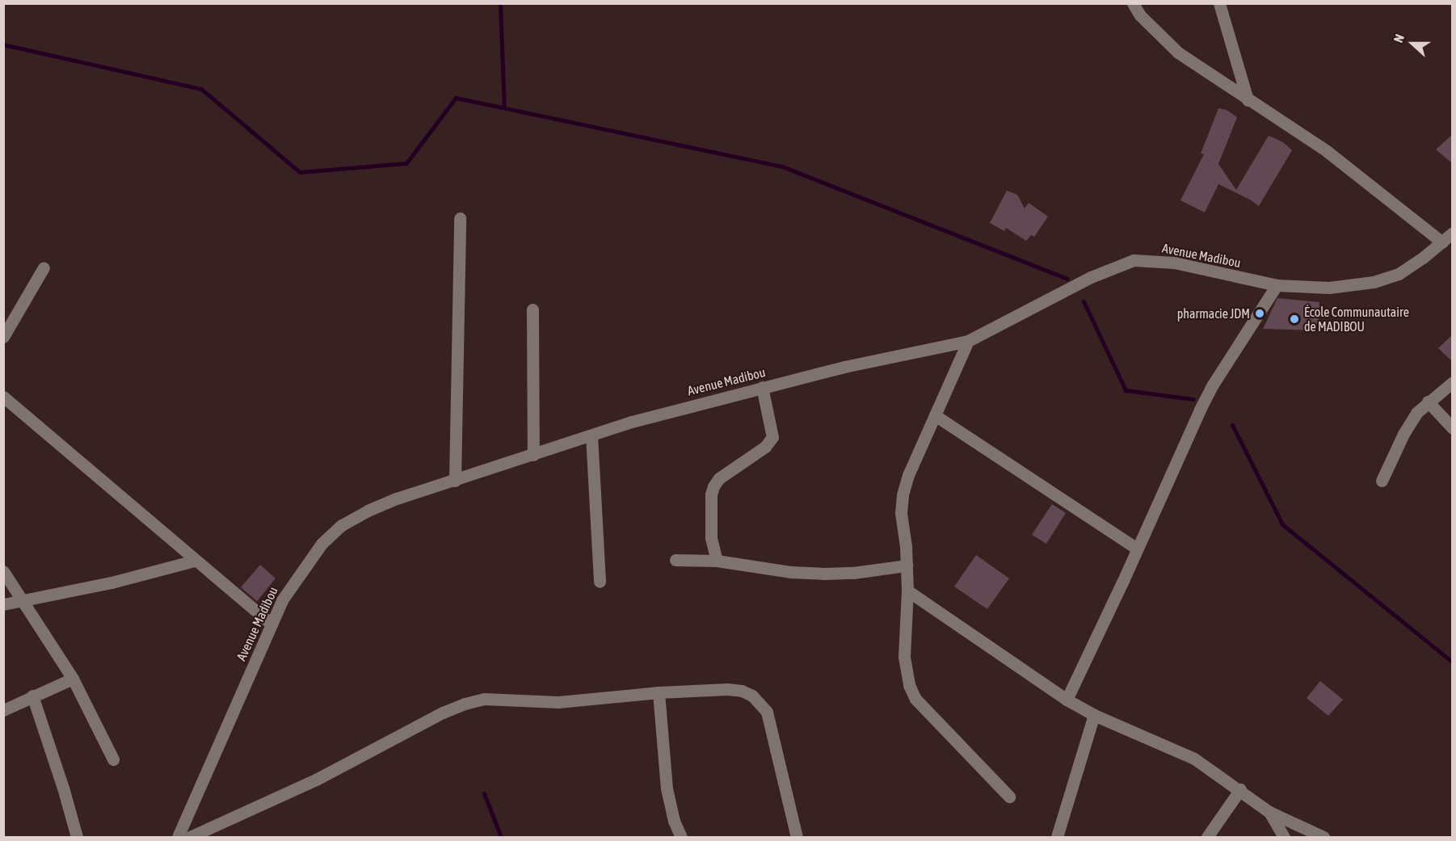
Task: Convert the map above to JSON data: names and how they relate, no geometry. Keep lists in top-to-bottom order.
{
  "streets": {
    "street": ["Avenue Madibou"]
  },
  "places": ["pharmacie JDM", "École Communautaire de MADIBOU"],
  "north": "left"
}
